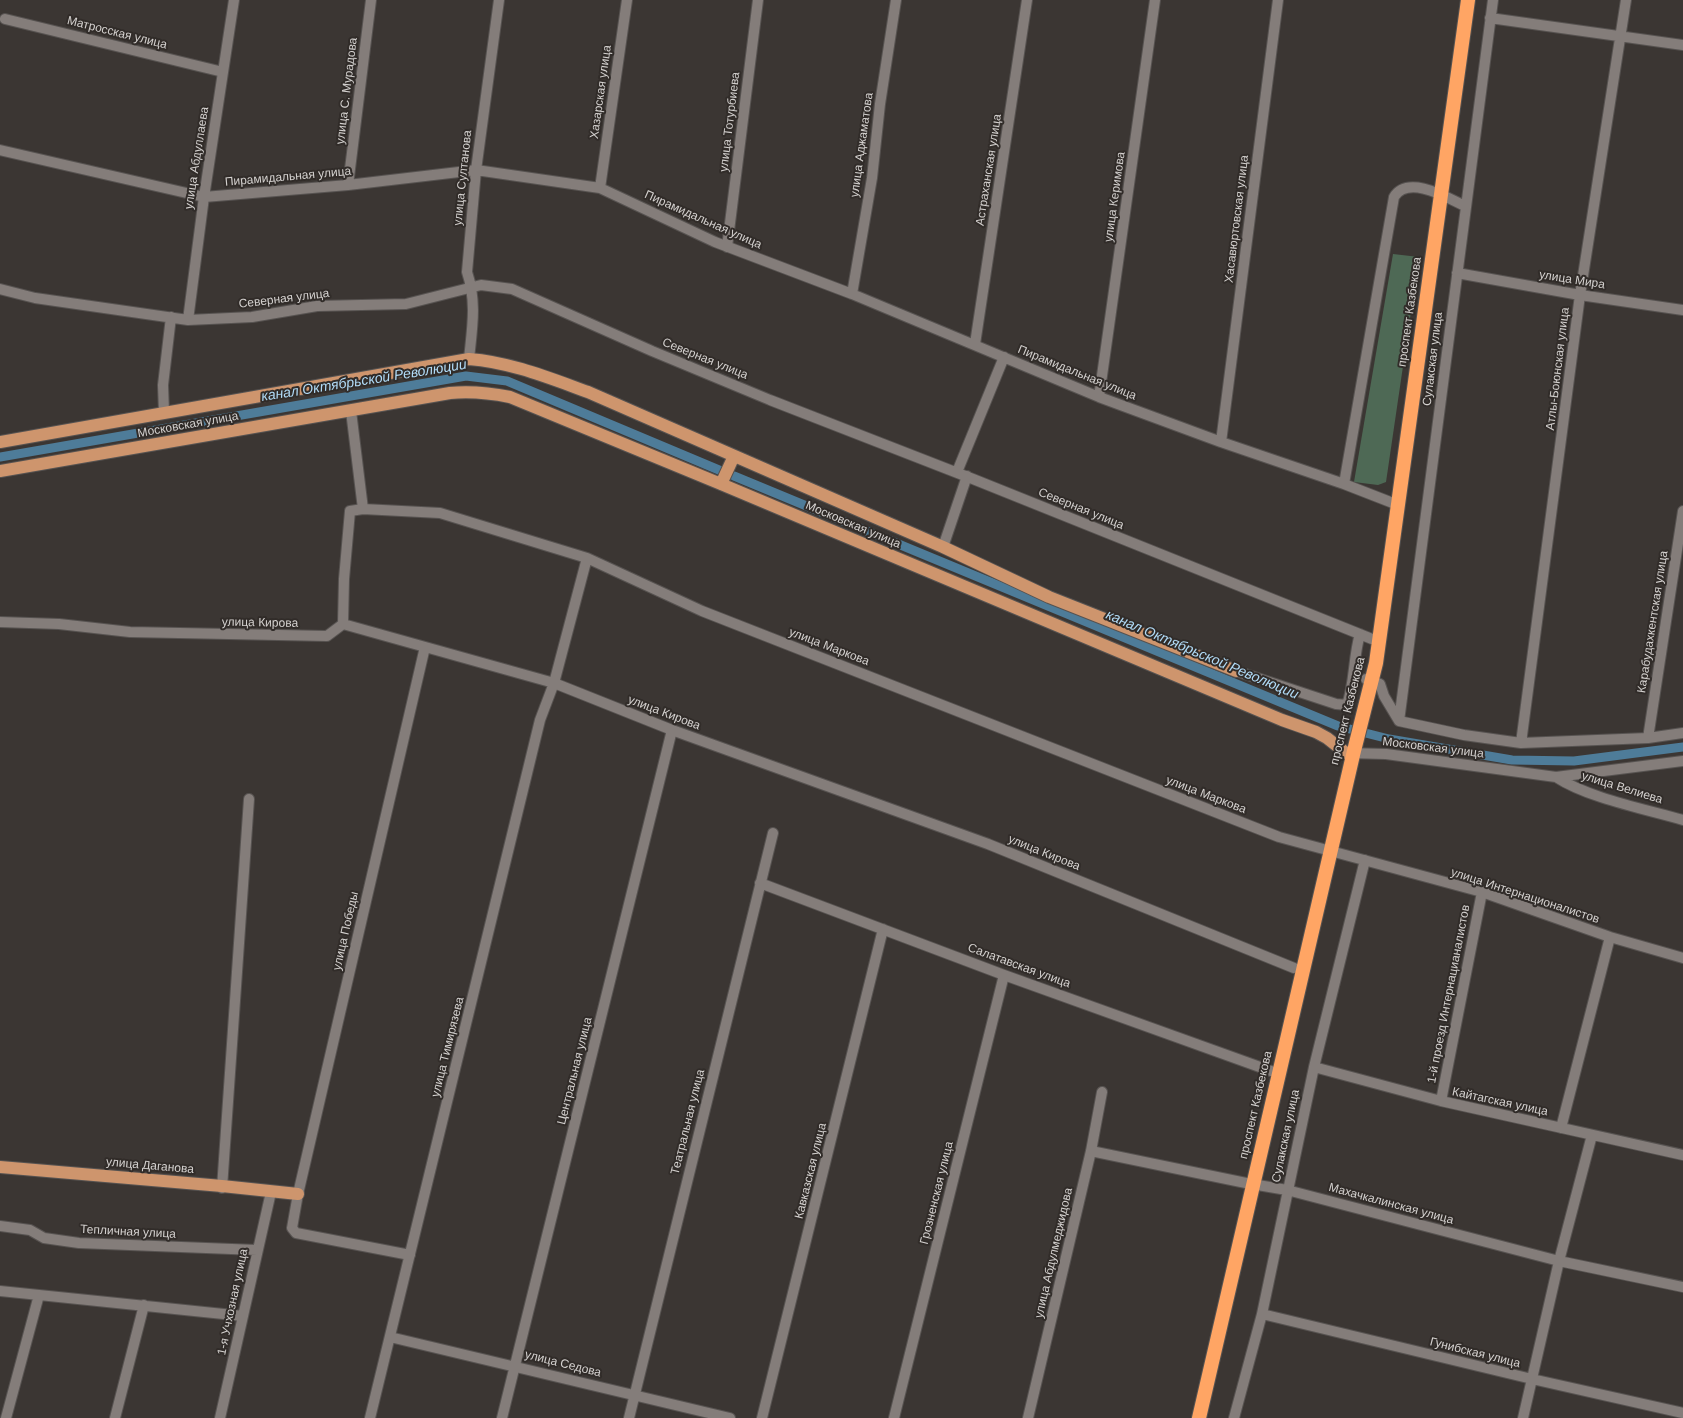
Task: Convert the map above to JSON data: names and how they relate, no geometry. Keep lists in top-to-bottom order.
{
  "streets": {
    "highway": ["проспект Казбекова"],
    "main road": ["Московская улица", "улица Даганова"],
    "street": [
      "Матросская улица",
      "улица С. Мурадова",
      "Хазарская улица",
      "улица Тотурбиева",
      "улица Аджаматова",
      "улица Абдуллаева",
      "Астраханская улица",
      "Пирамидальная улица",
      "улица Султанова",
      "улица Керимова",
      "Хасавюртовская улица",
      "улица Мира",
      "Северная улица",
      "Сулакская улица",
      "Атлы-Боюнская улица",
      "Карабудахкентская улица",
      "улица Кирова",
      "улица Маркова",
      "улица Велиева",
      "улица Интернационалистов",
      "улица Победы",
      "Салатавская улица",
      "1-й проезд Интернацианалистов",
      "улица Тимирязева",
      "Центральная улица",
      "Кайтагская улица",
      "Театральная улица",
      "Кавказская улица",
      "Грозненская улица",
      "Махачкалинская улица",
      "Тепличная улица",
      "улица Абдулмеджидова",
      "1-я Учхозная улица",
      "Гунибская улица",
      "улица Седова"
    ]
  },
  "crossings": [
    ["Матросская улица", "улица Абдуллаева"],
    ["улица С. Мурадова", "Пирамидальная улица"],
    ["Хазарская улица", "Пирамидальная улица"],
    ["улица Тотурбиева", "Пирамидальная улица"],
    ["улица Аджаматова", "Пирамидальная улица"],
    ["улица Абдуллаева", "Пирамидальная улица"],
    ["улица Абдуллаева", "Северная улица"],
    ["Астраханская улица", "Пирамидальная улица"],
    ["Пирамидальная улица", "улица Султанова"],
    ["Пирамидальная улица", "улица Керимова"],
    ["Пирамидальная улица", "Хасавюртовская улица"],
    ["Пирамидальная улица", "проспект Казбекова"],
    ["улица Султанова", "Северная улица"],
    ["улица Султанова", "Московская улица"],
    ["улица Мира", "Сулакская улица"],
    ["улица Мира", "Атлы-Боюнская улица"],
    ["Северная улица", "проспект Казбекова"],
    ["Северная улица", "Московская улица"],
    ["проспект Казбекова", "Московская улица"],
    ["проспект Казбекова", "улица Кирова"],
    ["проспект Казбекова", "улица Интернационалистов"],
    ["проспект Казбекова", "Салатавская улица"],
    ["проспект Казбекова", "Махачкалинская улица"],
    ["Сулакская улица", "улица Интернационалистов"],
    ["Сулакская улица", "Кайтагская улица"],
    ["Сулакская улица", "Махачкалинская улица"],
    ["Сулакская улица", "Гунибская улица"],
    ["Московская улица", "улица Велиева"],
    ["улица Кирова", "улица Победы"],
    ["улица Кирова", "улица Тимирязева"],
    ["улица Кирова", "Центральная улица"],
    ["улица Маркова", "улица Интернационалистов"],
    ["улица Маркова", "улица Тимирязева"],
    ["улица Интернационалистов", "1-й проезд Интернацианалистов"],
    ["улица Победы", "улица Тимирязева"],
    ["улица Победы", "улица Даганова"],
    ["Салатавская улица", "Театральная улица"],
    ["Салатавская улица", "Кавказская улица"],
    ["Салатавская улица", "Грозненская улица"],
    ["1-й проезд Интернацианалистов", "Кайтагская улица"],
    ["улица Тимирязева", "улица Седова"],
    ["Центральная улица", "улица Седова"],
    ["Театральная улица", "улица Седова"],
    ["улица Даганова", "1-я Учхозная улица"],
    ["Махачкалинская улица", "улица Абдулмеджидова"],
    ["Тепличная улица", "1-я Учхозная улица"]
  ],
  "water": ["канал Октябрьской Революции"]
}
